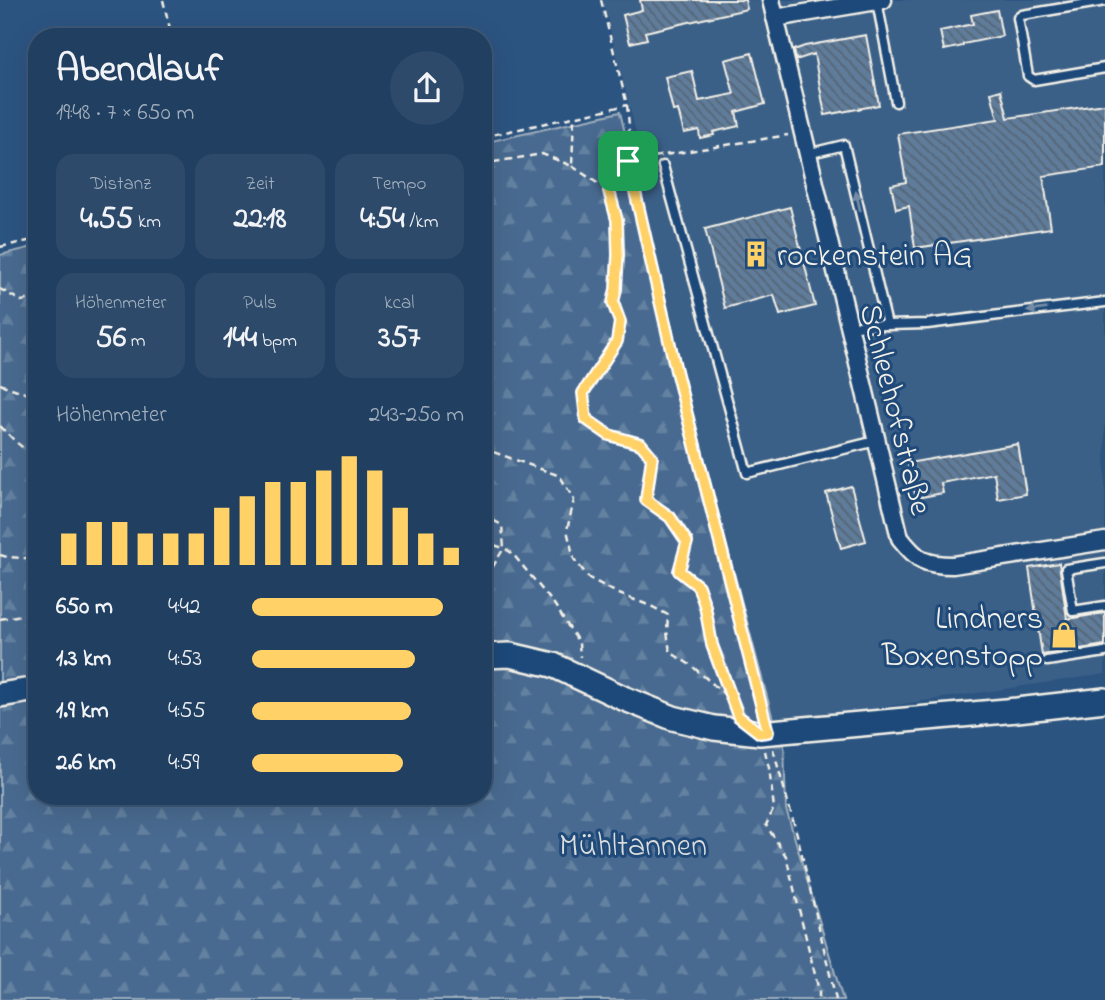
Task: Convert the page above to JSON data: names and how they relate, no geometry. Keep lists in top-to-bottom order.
{
  "streets": {
    "street": ["Schleehofstraße"]
  },
  "parks": ["Mühltannen"],
  "places": {
    "building": ["rockenstein AG"],
    "shop": ["Lindners Boxenstopp"]
  },
  "page": {
    "heading": ["Abendlauf", "19:48 · 7 × 650 m"],
    "stats": [
      ["Distanz", "4.55 km"],
      ["Zeit", "22:18"],
      ["Tempo", "4:54 /km"],
      ["Höhenmeter", "56 m"],
      ["Puls", "144 bpm"],
      ["kcal", "357"]
    ],
    "chart": ["Höhenmeter", "243–250 m"],
    "list": [
      {
        "name": "650 m",
        "note": "4:42"
      },
      {
        "name": "1.3 km",
        "note": "4:53"
      },
      {
        "name": "1.9 km",
        "note": "4:55"
      },
      {
        "name": "2.6 km",
        "note": "4:59"
      }
    ]
  }
}
